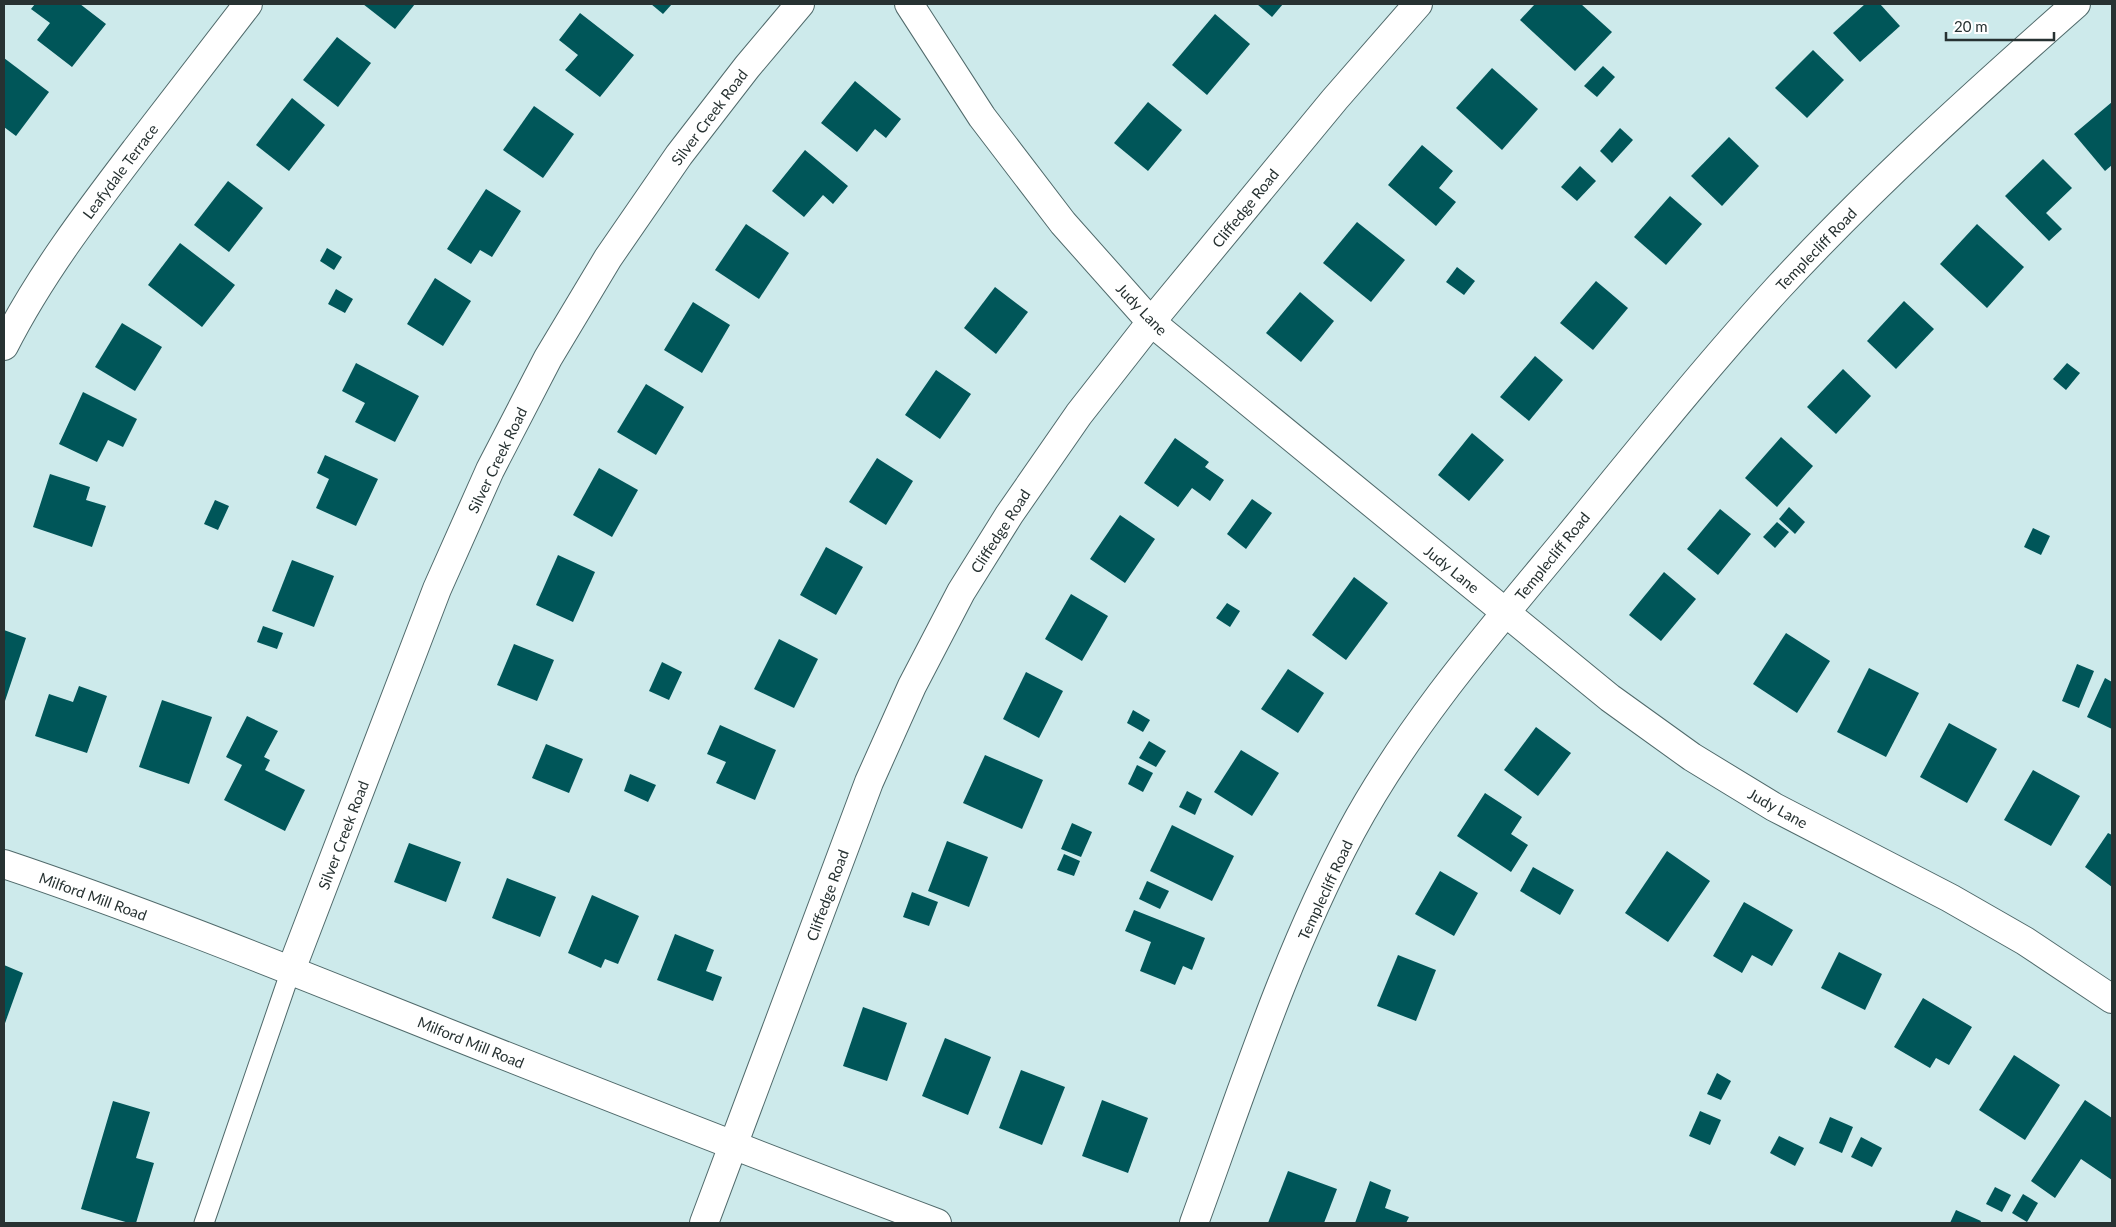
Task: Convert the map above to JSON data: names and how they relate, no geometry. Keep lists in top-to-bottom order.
{
  "streets": {
    "street": [
      "Silver Creek Road",
      "Leafydale Terrace",
      "Cliffedge Road",
      "Templecliff Road",
      "Judy Lane",
      "Milford Mill Road"
    ]
  },
  "crossings": [
    ["Silver Creek Road", "Milford Mill Road"],
    ["Cliffedge Road", "Judy Lane"],
    ["Cliffedge Road", "Milford Mill Road"],
    ["Templecliff Road", "Judy Lane"]
  ],
  "scale_bar": "20 m"
}
